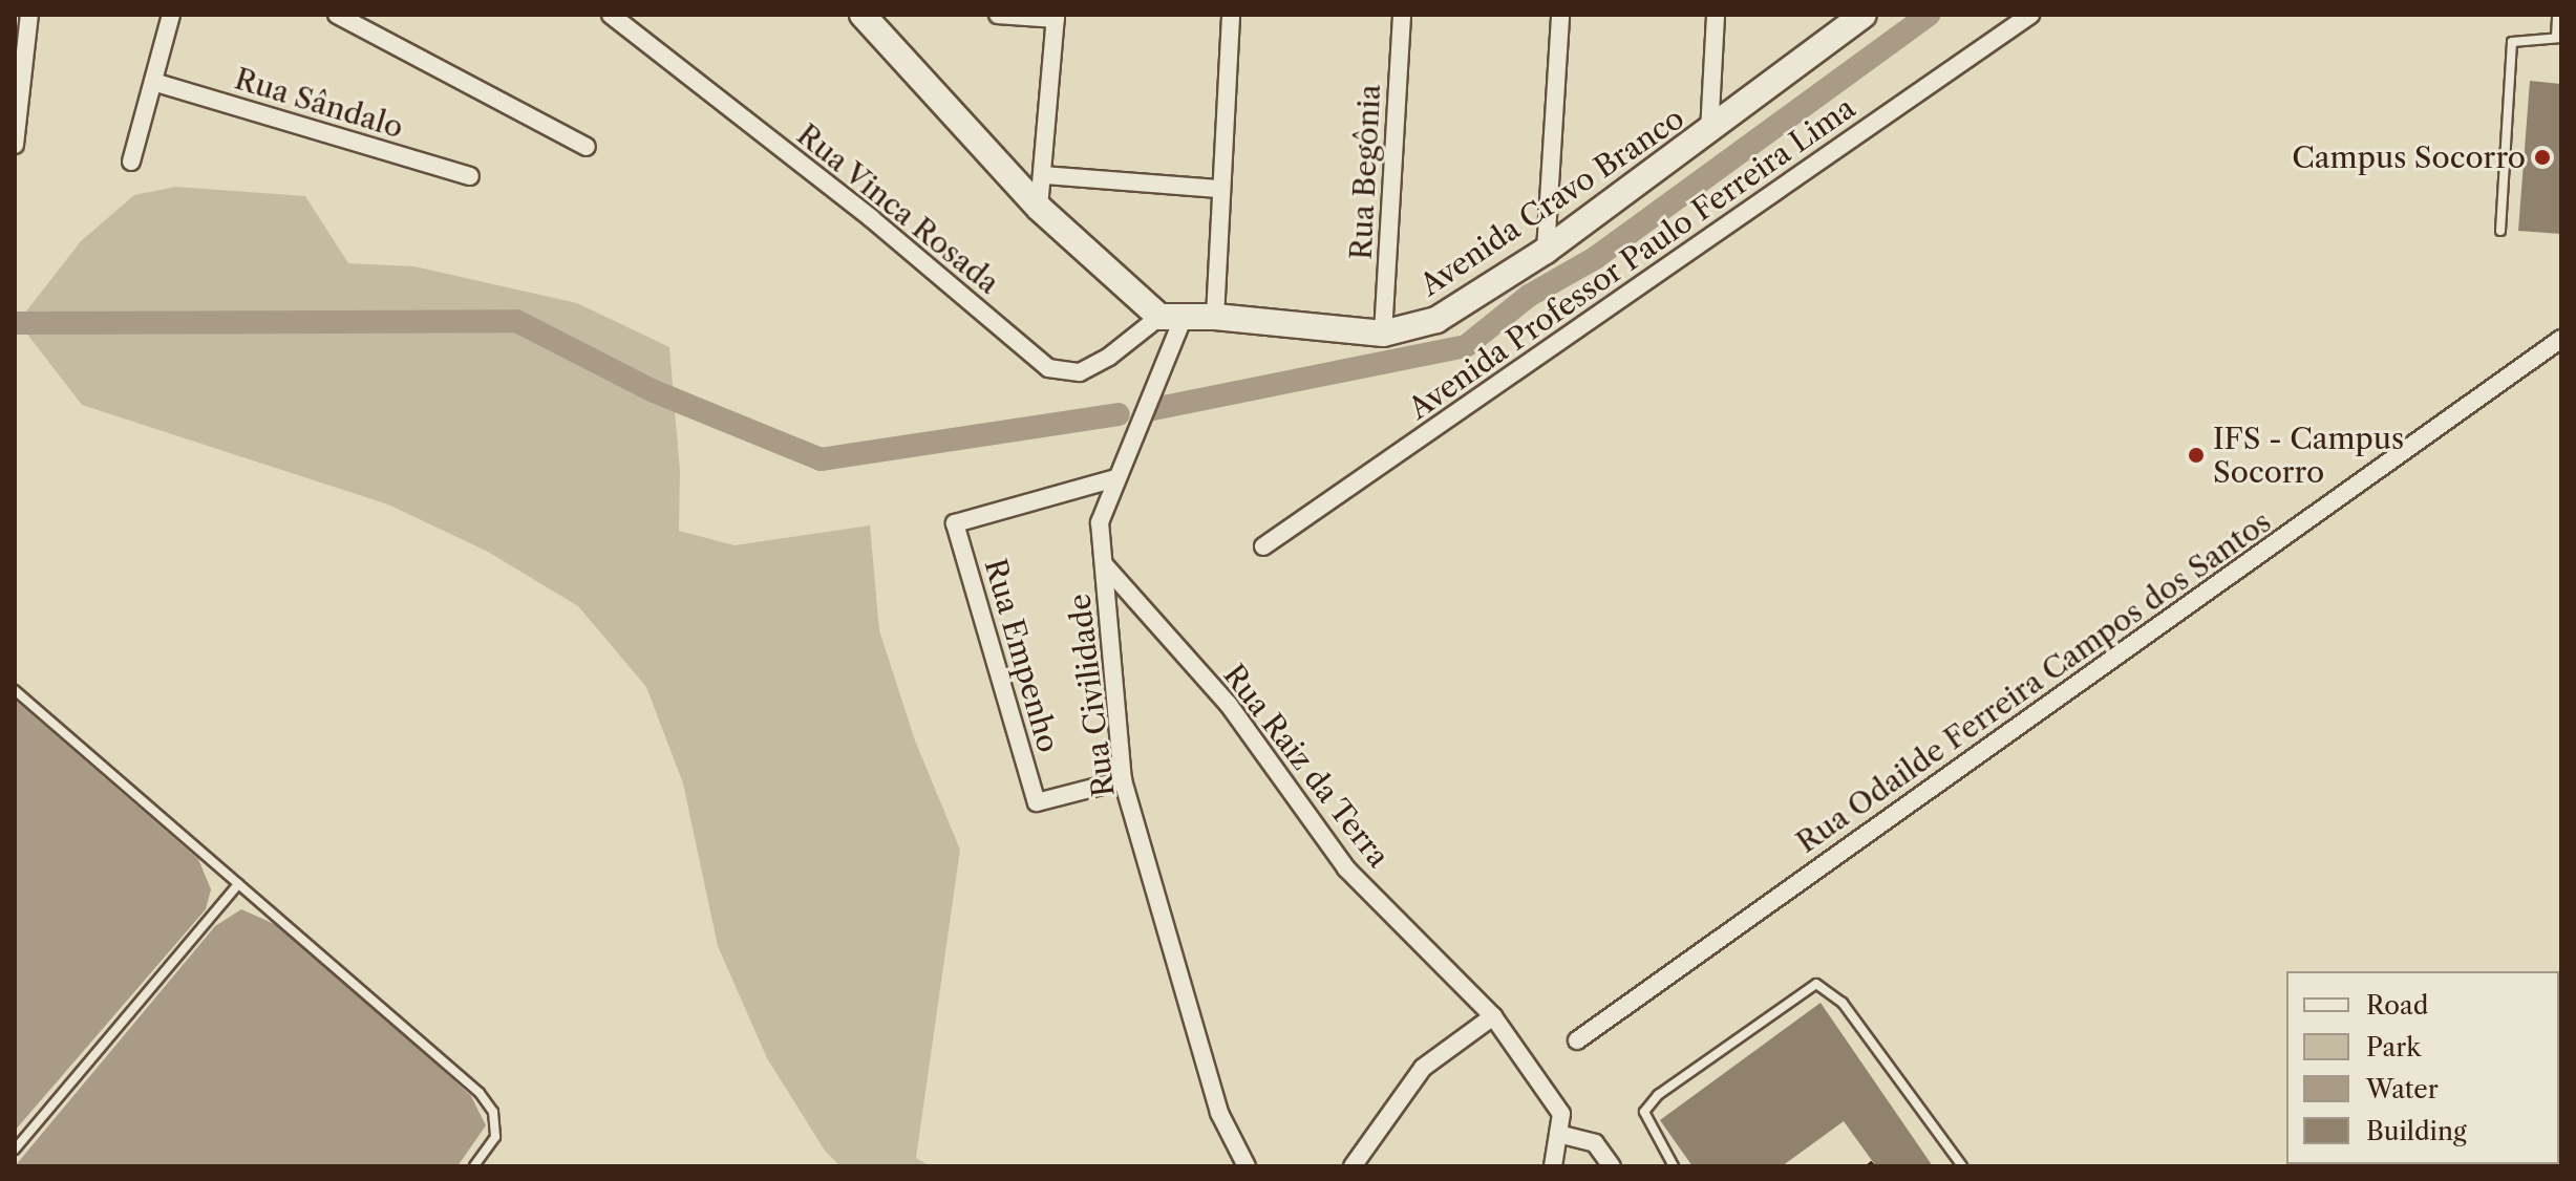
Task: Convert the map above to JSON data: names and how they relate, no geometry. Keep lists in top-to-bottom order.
{
  "streets": {
    "street": [
      "Rua Sândalo",
      "Rua Begônia",
      "Avenida Cravo Branco",
      "Rua Vinca Rosada",
      "Avenida Professor Paulo Ferreira Lima",
      "Rua Empenho",
      "Rua Odailde Ferreira Campos dos Santos",
      "Rua Civilidade",
      "Rua Raiz da Terra"
    ]
  },
  "crossings": [
    ["Rua Begônia", "Avenida Cravo Branco"],
    ["Avenida Cravo Branco", "Rua Vinca Rosada"],
    ["Avenida Cravo Branco", "Rua Civilidade"],
    ["Rua Vinca Rosada", "Rua Civilidade"],
    ["Rua Empenho", "Rua Civilidade"],
    ["Rua Civilidade", "Rua Raiz da Terra"]
  ],
  "places": ["Campus Socorro", "IFS - Campus Socorro"],
  "legend": [
    "Road",
    "Park",
    "Water",
    "Building"
  ]
}
